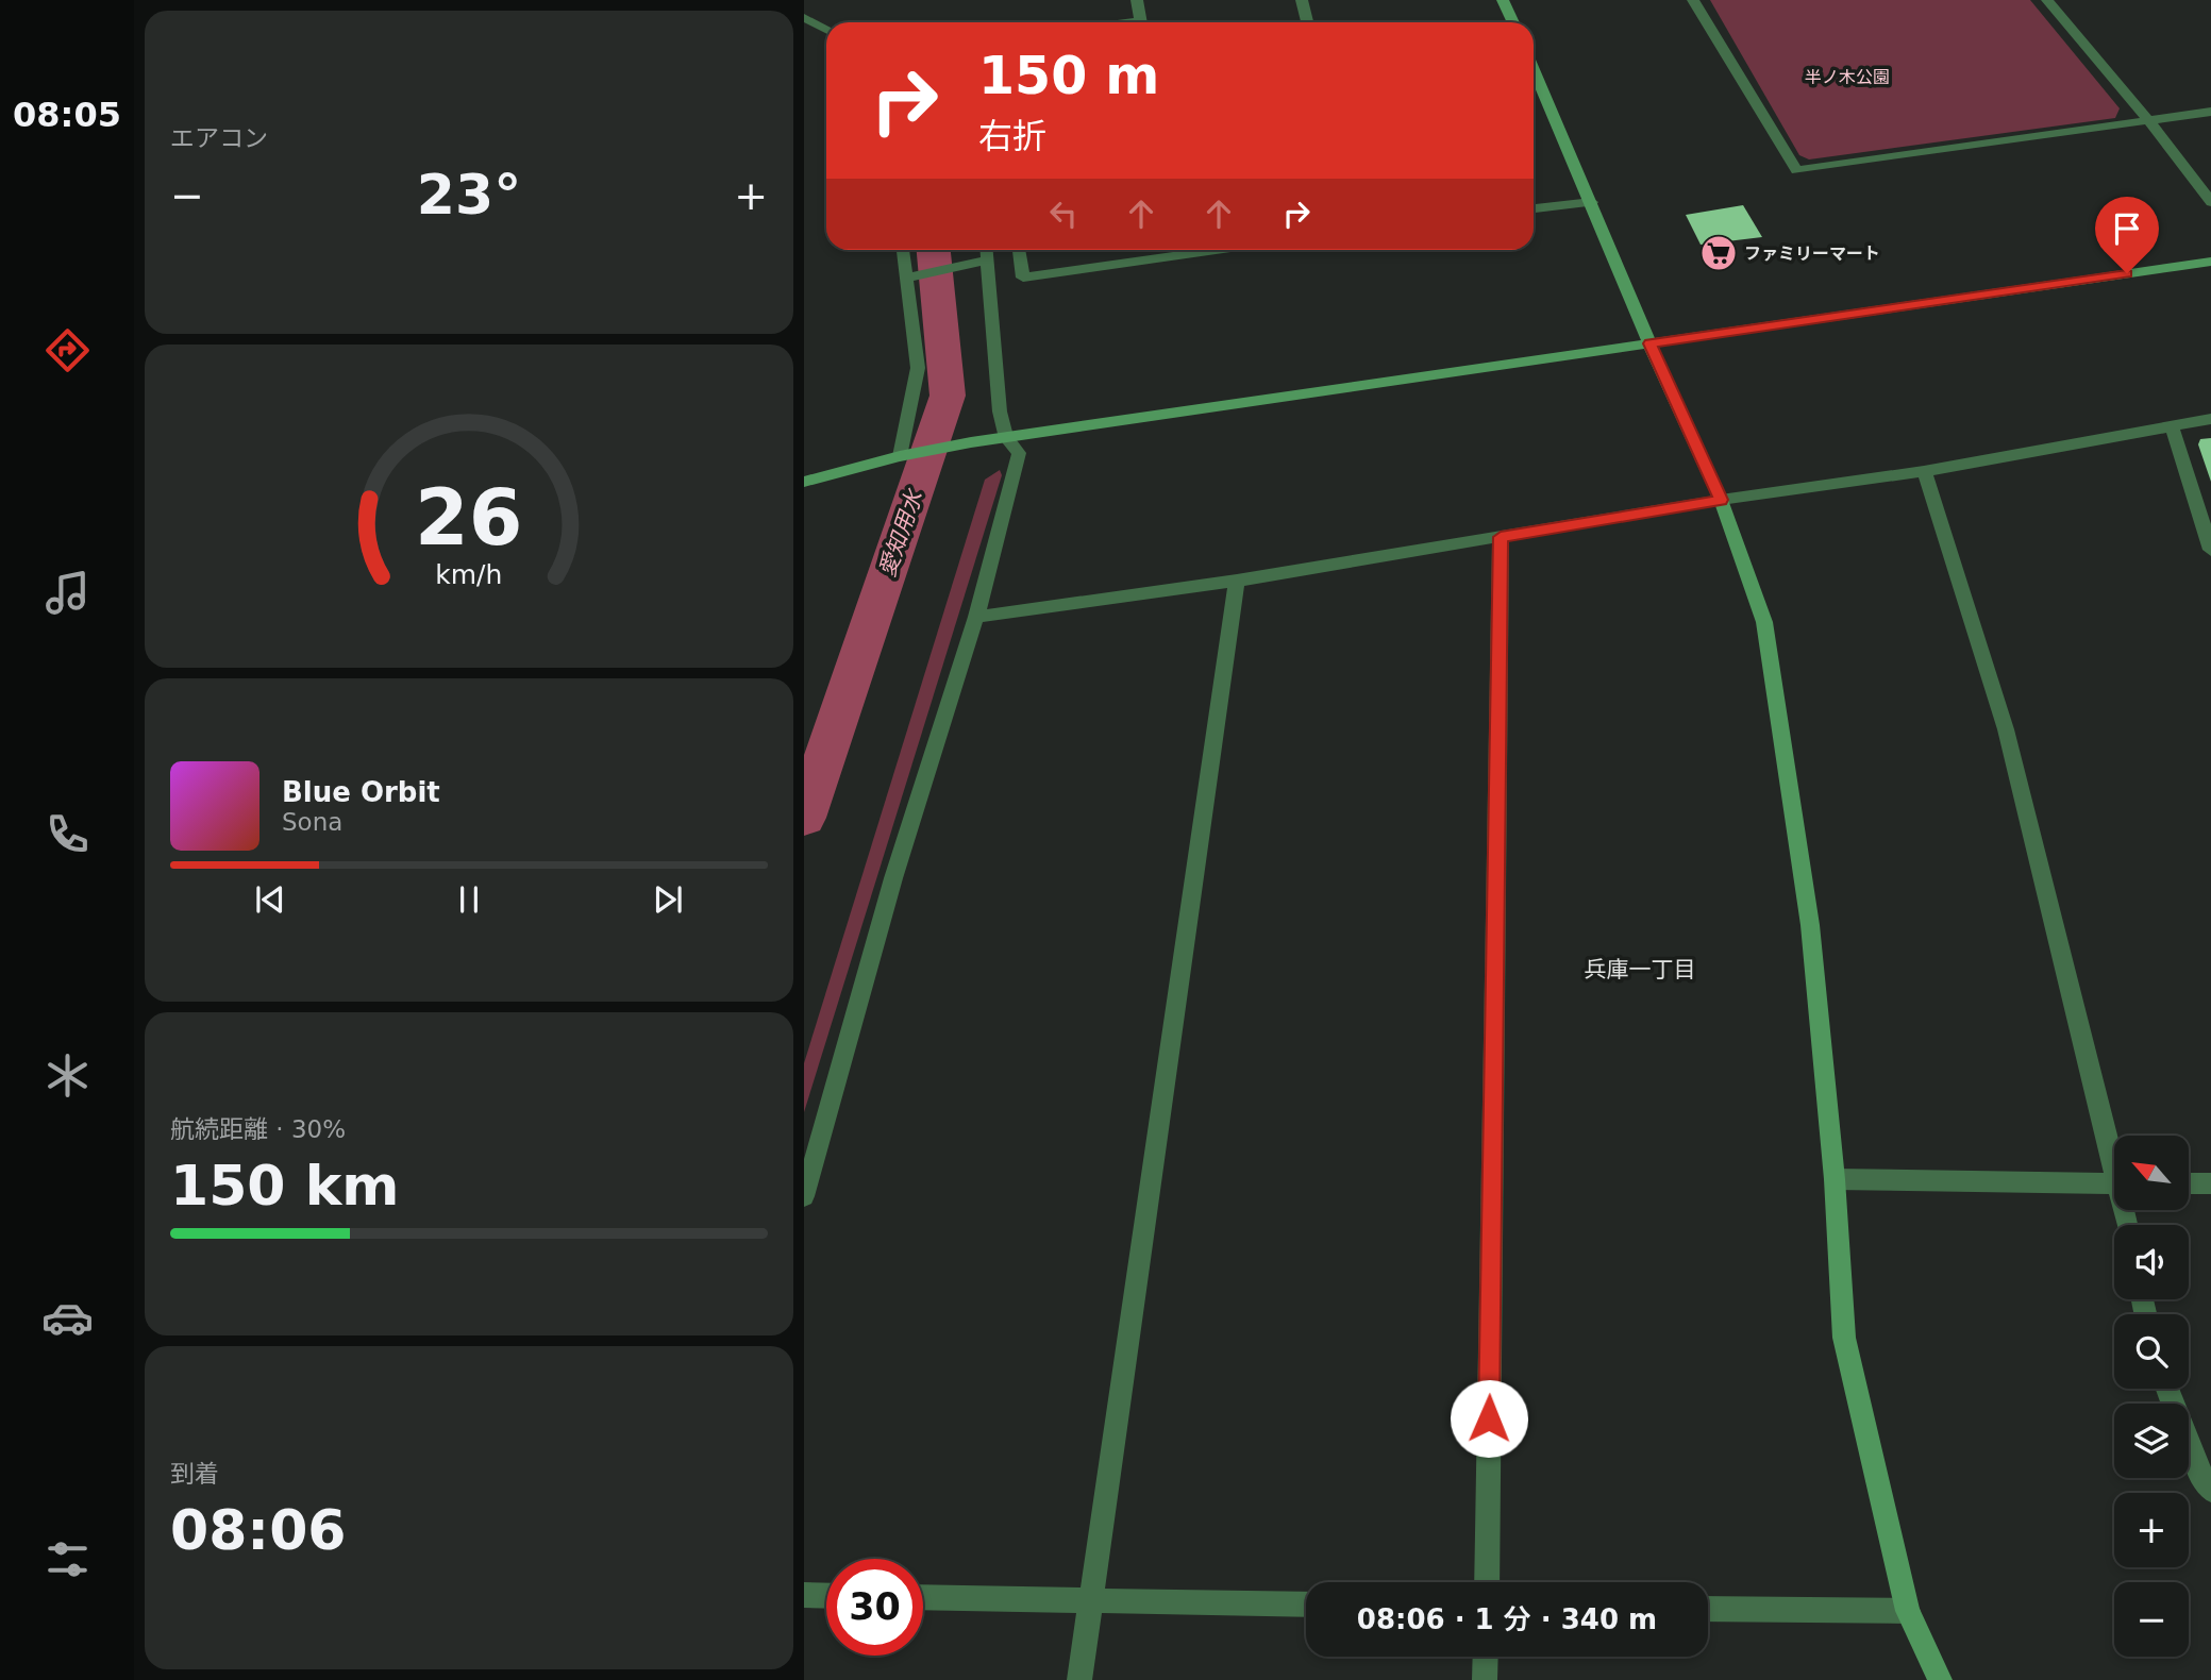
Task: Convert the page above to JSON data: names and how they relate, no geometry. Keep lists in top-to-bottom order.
{
  "districts": ["兵庫一丁目"],
  "water": ["愛知用水"],
  "parks": ["半ノ木公園"],
  "places": {
    "supermarket": ["ファミリーマート"]
  },
  "north": "top left",
  "page": {
    "tabs": "08:05",
    "tile": [
      "エアコン",
      ["航続距離 · 30%", "150 km"],
      ["到着", "08:06"]
    ],
    "turn": ["150 m", "右折"],
    "heat": ["−", "23°", "+"],
    "song": ["Blue Orbit", "Sona"],
    "map_buttons": ["+", "−"],
    "limit": "30",
    "trip": "08:06 · 1 分 · 340 m",
    "gauge": ["26", "km/h"]
  }
}
